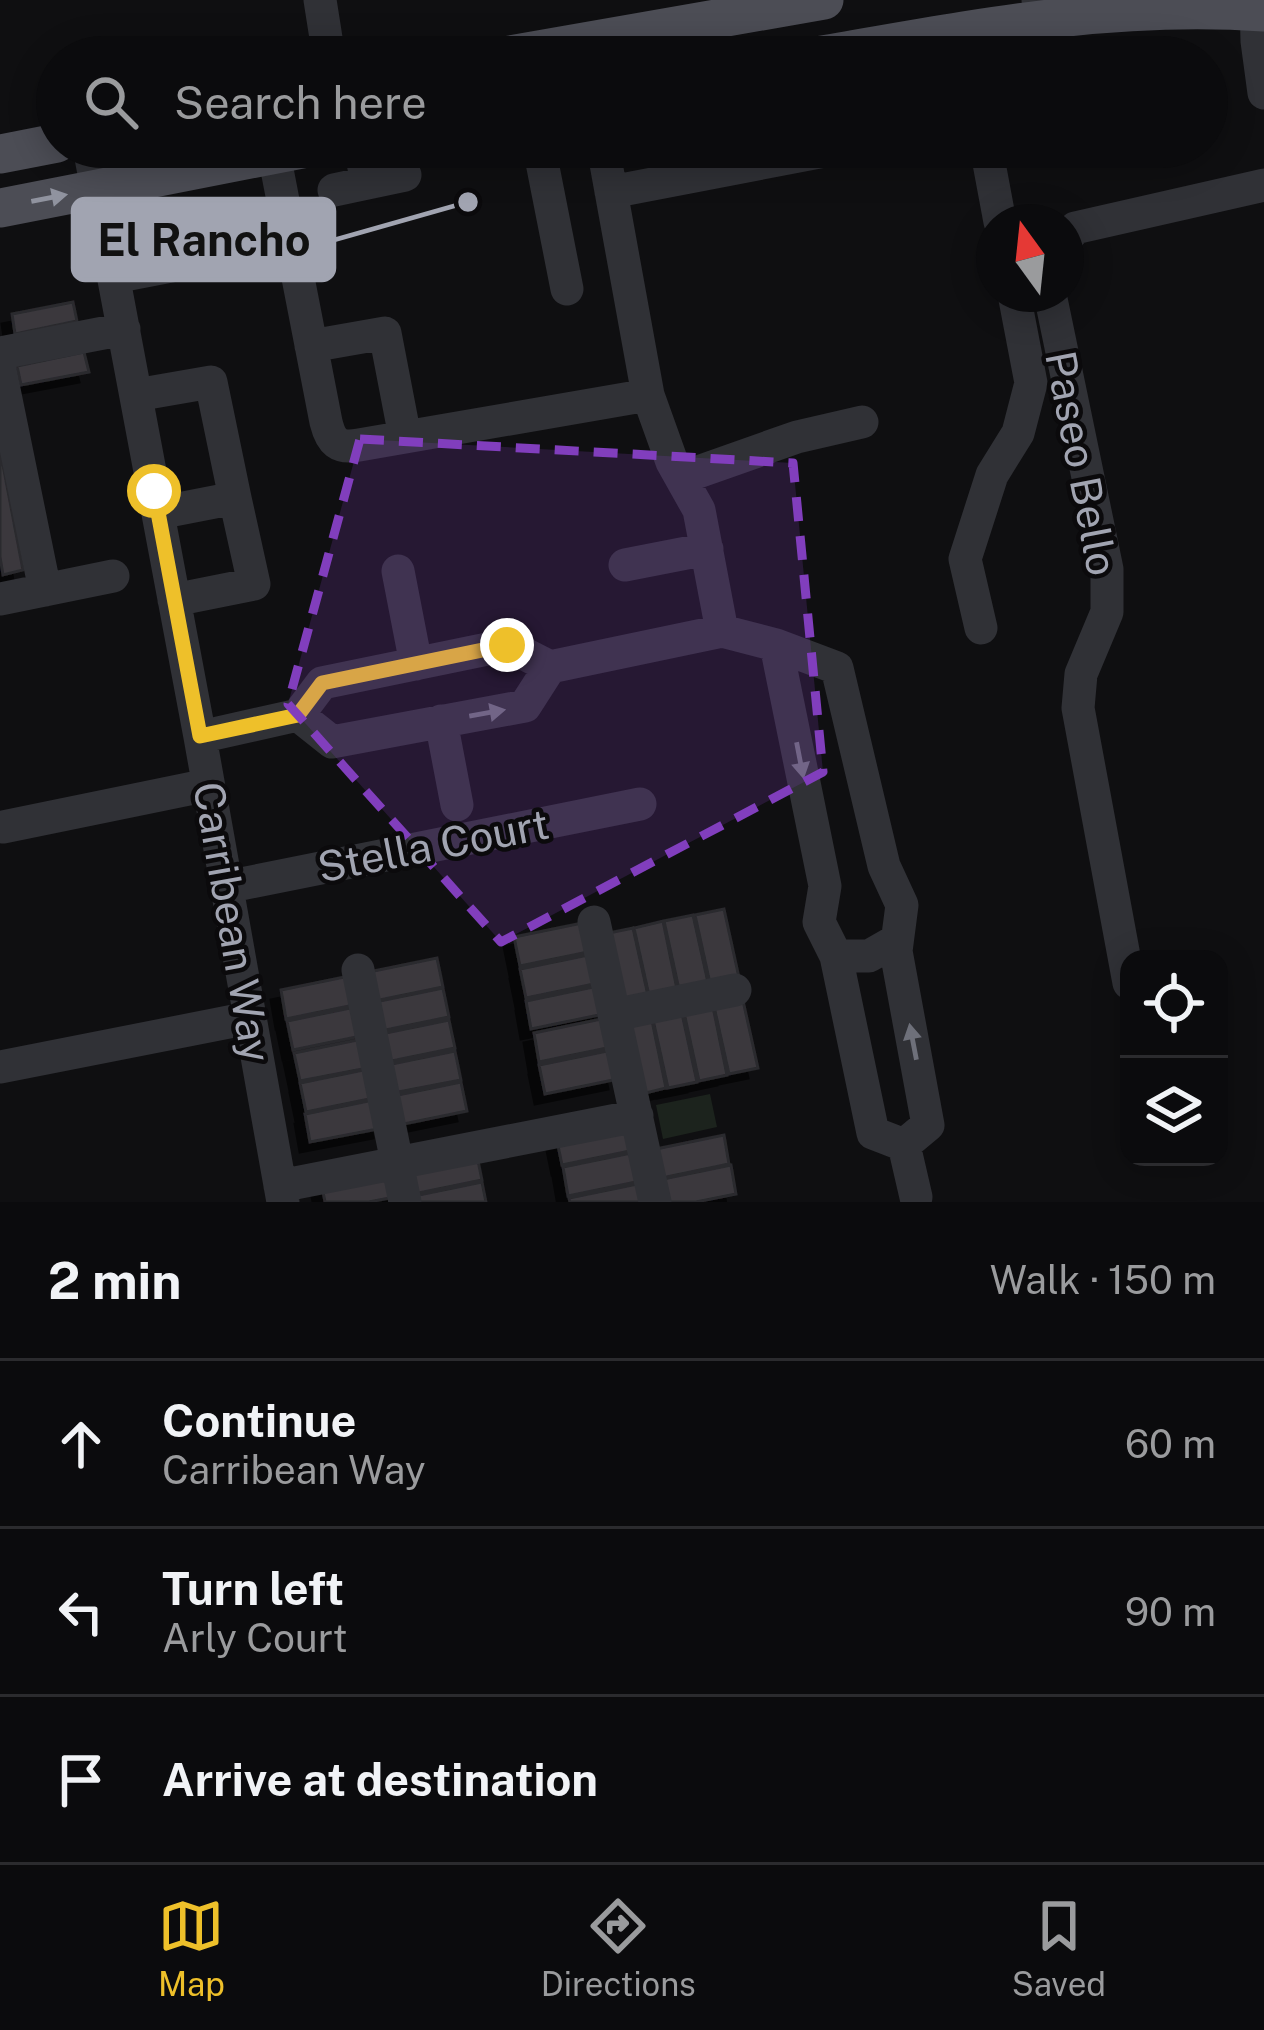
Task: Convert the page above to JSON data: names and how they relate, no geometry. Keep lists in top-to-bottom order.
{
  "streets": {
    "street": ["Paseo Bello", "Stella Court", "Carribean Way"]
  },
  "crossings": [
    ["Stella Court", "Carribean Way"]
  ],
  "places": ["El Rancho"],
  "north": "top",
  "page": {
    "search": "Search here",
    "heading": ["2 min", "Walk · 150 m"],
    "list": [
      ["Continue", "Carribean Way", "60 m"],
      ["Turn left", "Arly Court", "90 m"],
      "Arrive at destination"
    ],
    "nav": ["Map", "Directions", "Saved"]
  }
}
